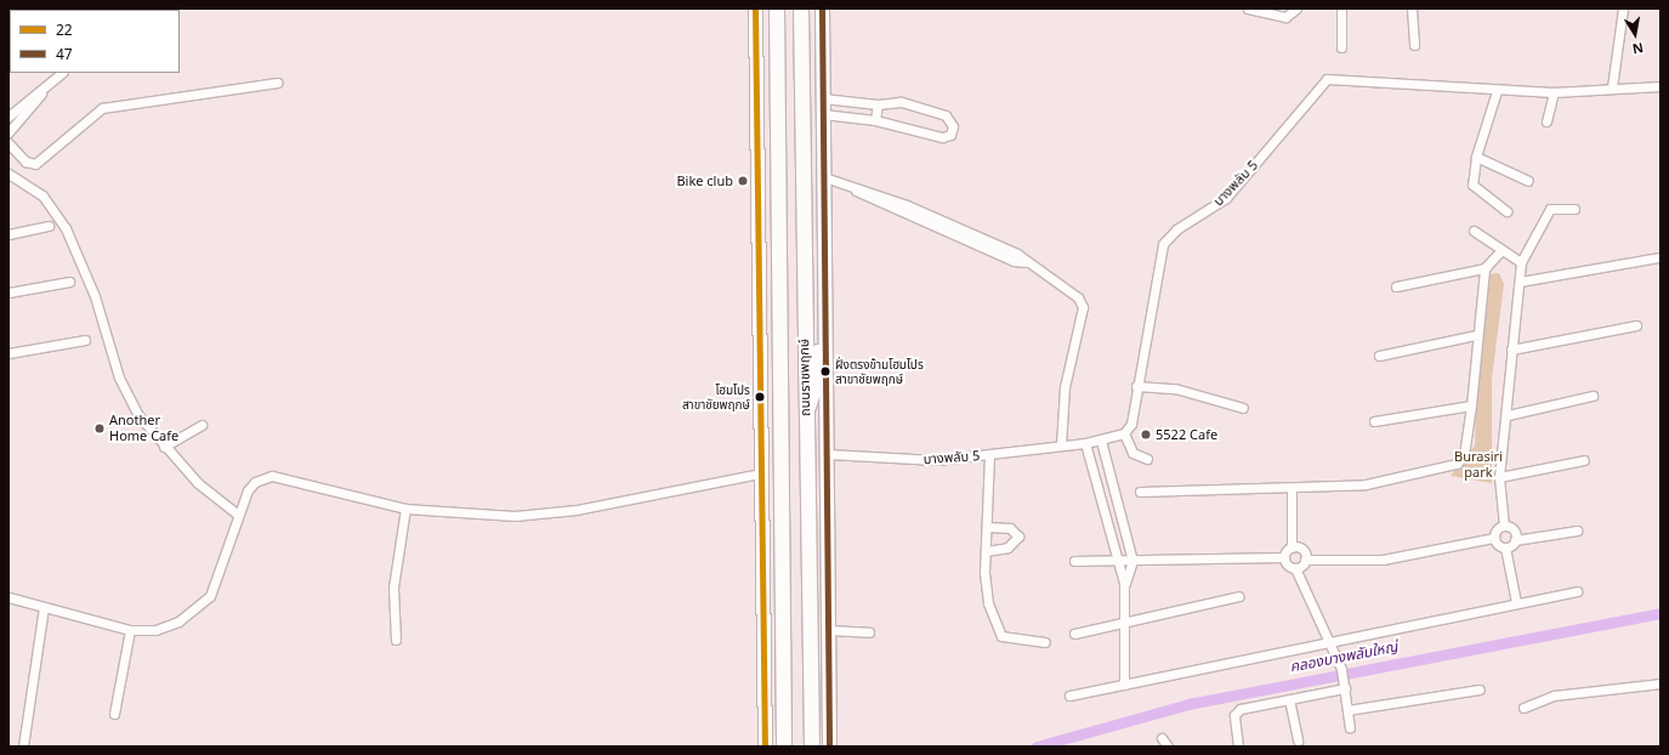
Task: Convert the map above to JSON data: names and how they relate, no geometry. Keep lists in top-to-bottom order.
{
  "streets": {
    "main road": ["ถนนราชพฤกษ์"],
    "street": ["บางพลับ 5"]
  },
  "crossings": [
    ["บางพลับ 5", "ถนนราชพฤกษ์"]
  ],
  "water": ["คลองบางพลับใหญ่"],
  "parks": ["Burasiri park"],
  "places": [
    "Bike club",
    "ฝั่งตรงข้ามโฮมโปร สาขาชัยพฤกษ์",
    "โฮมโปร สาขาชัยพฤกษ์",
    "Another Home Cafe",
    "5522 Cafe"
  ],
  "lines": ["transit line 22", "transit line 47"],
  "legend": ["22", "47"],
  "north": "bottom"
}
